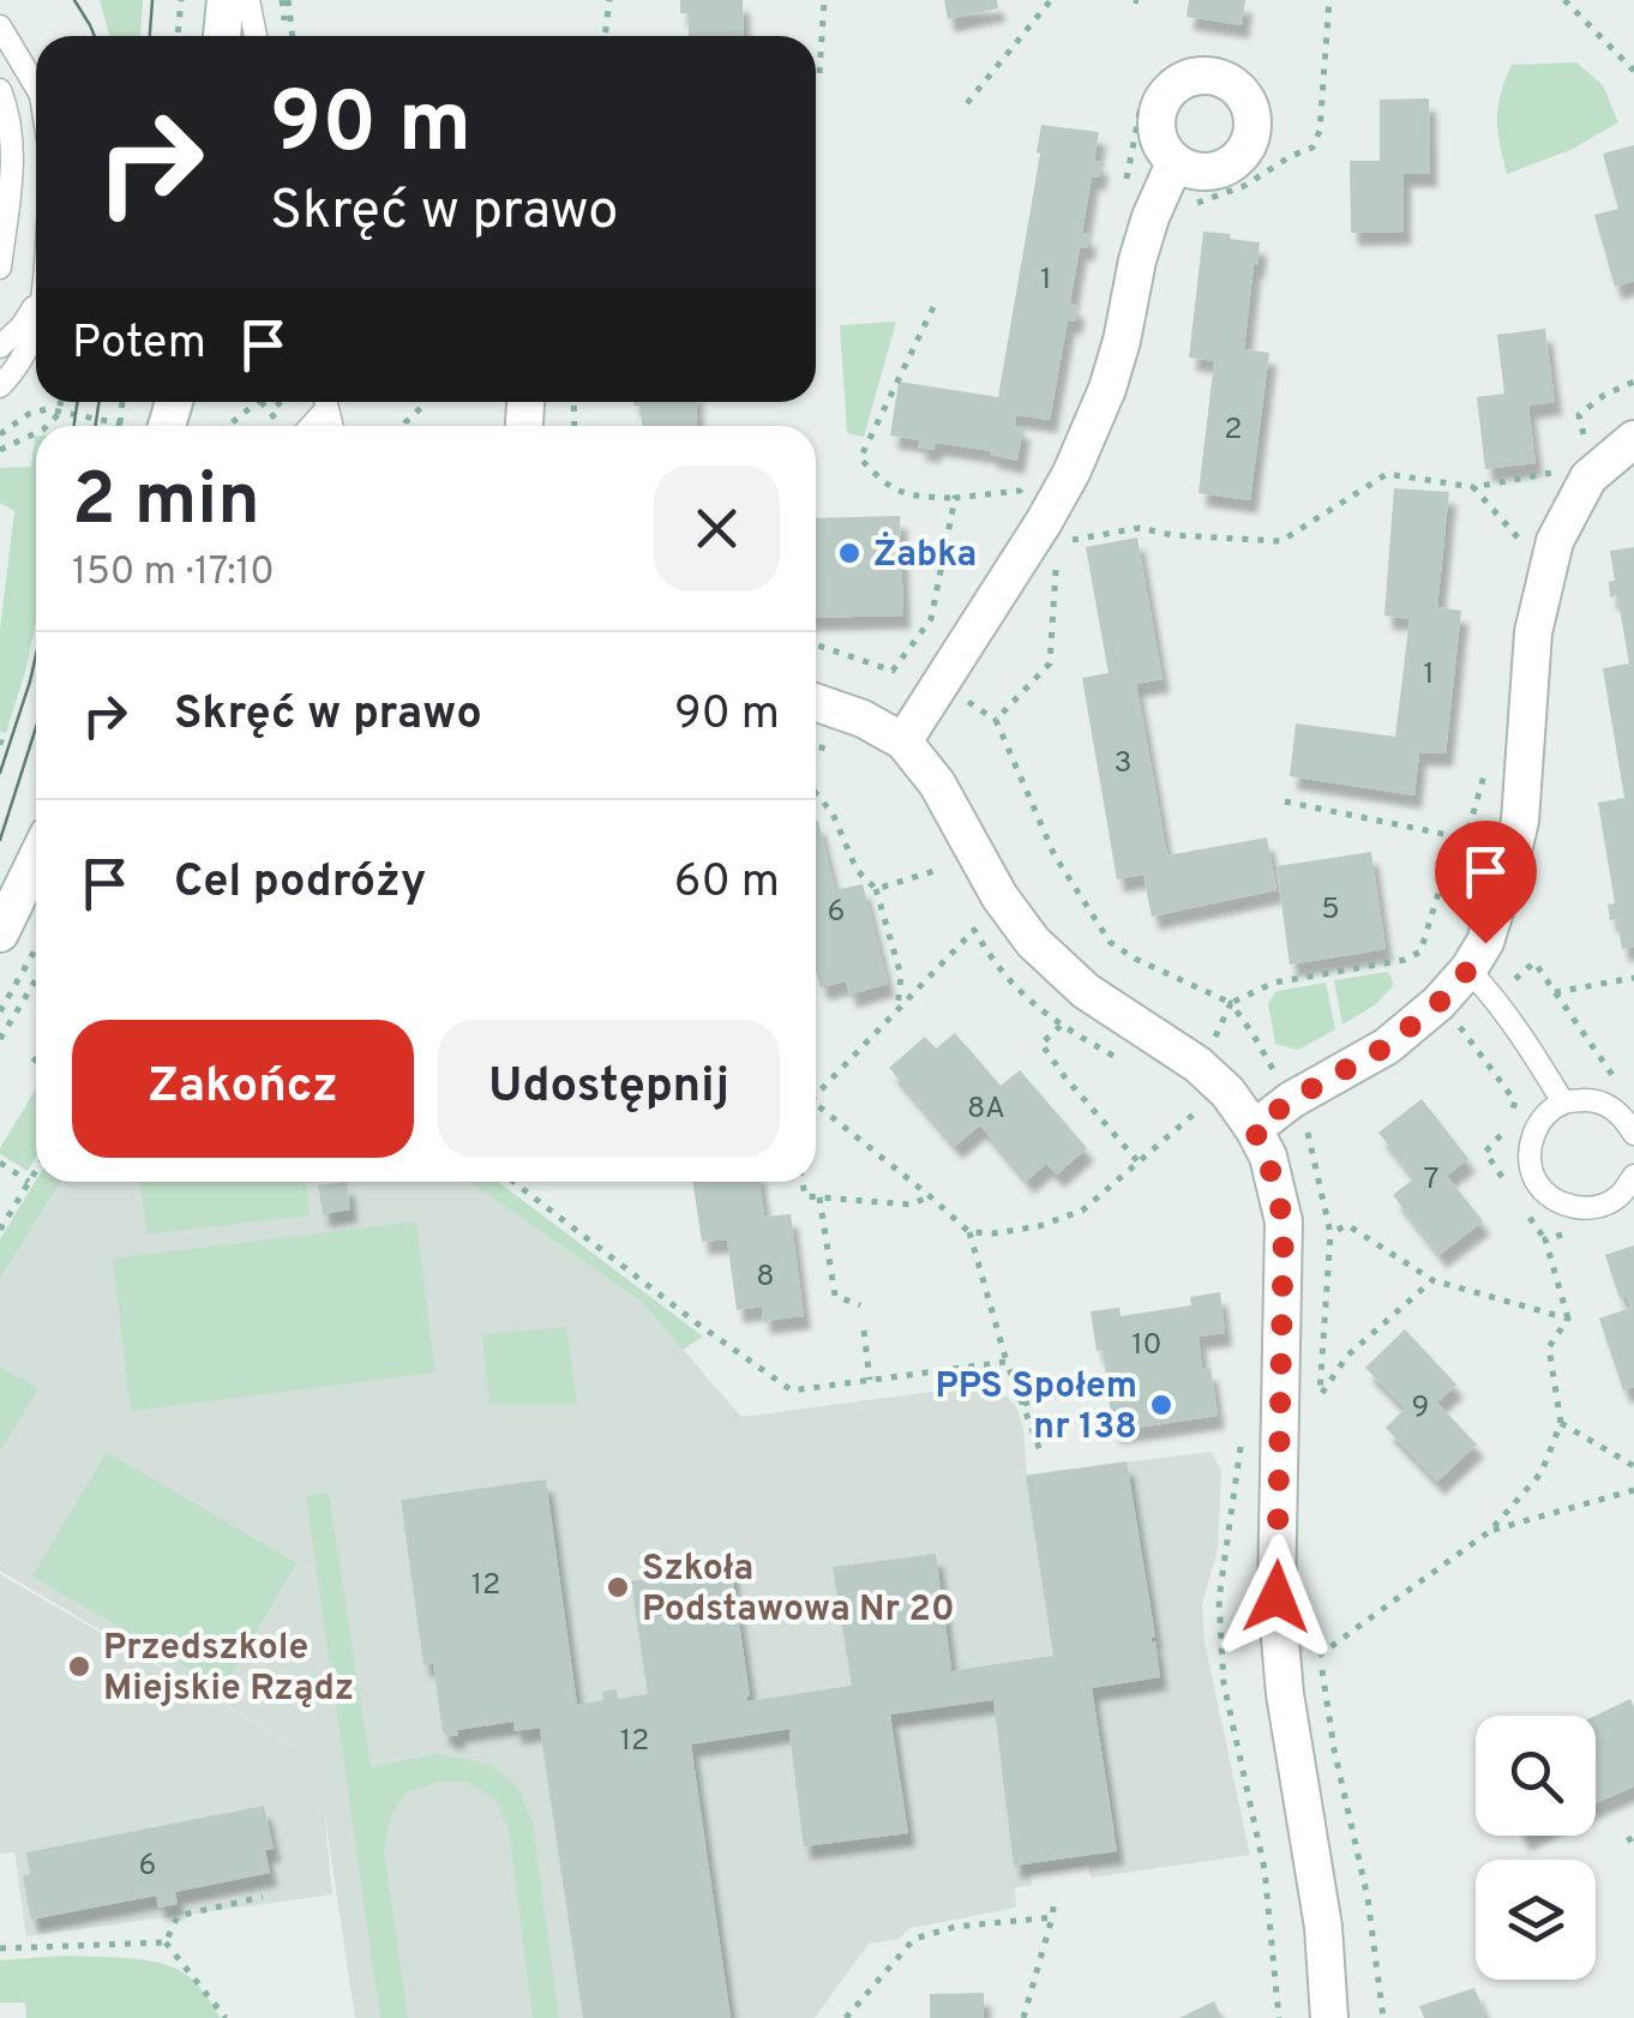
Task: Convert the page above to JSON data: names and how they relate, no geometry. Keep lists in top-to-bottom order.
{
  "places": [
    "Żabka",
    "PPS Społem nr 138",
    "Szkoła Podstawowa Nr 20",
    "Przedszkole Miejskie Rządz"
  ],
  "house_numbers": [
    "1",
    "2",
    "1",
    "3",
    "5",
    "6",
    "8A",
    "7",
    "8",
    "10",
    "9",
    "12",
    "12",
    "6"
  ],
  "page": {
    "turn": ["90 m", "Skręć w prawo"],
    "then": "Potem",
    "heading": ["2 min", "150 m · 17:10"],
    "list": [
      {
        "name": "Skręć w prawo",
        "value": "90 m"
      },
      {
        "name": "Cel podróży",
        "value": "60 m"
      }
    ],
    "buttons": ["Zakończ", "Udostępnij"]
  }
}
